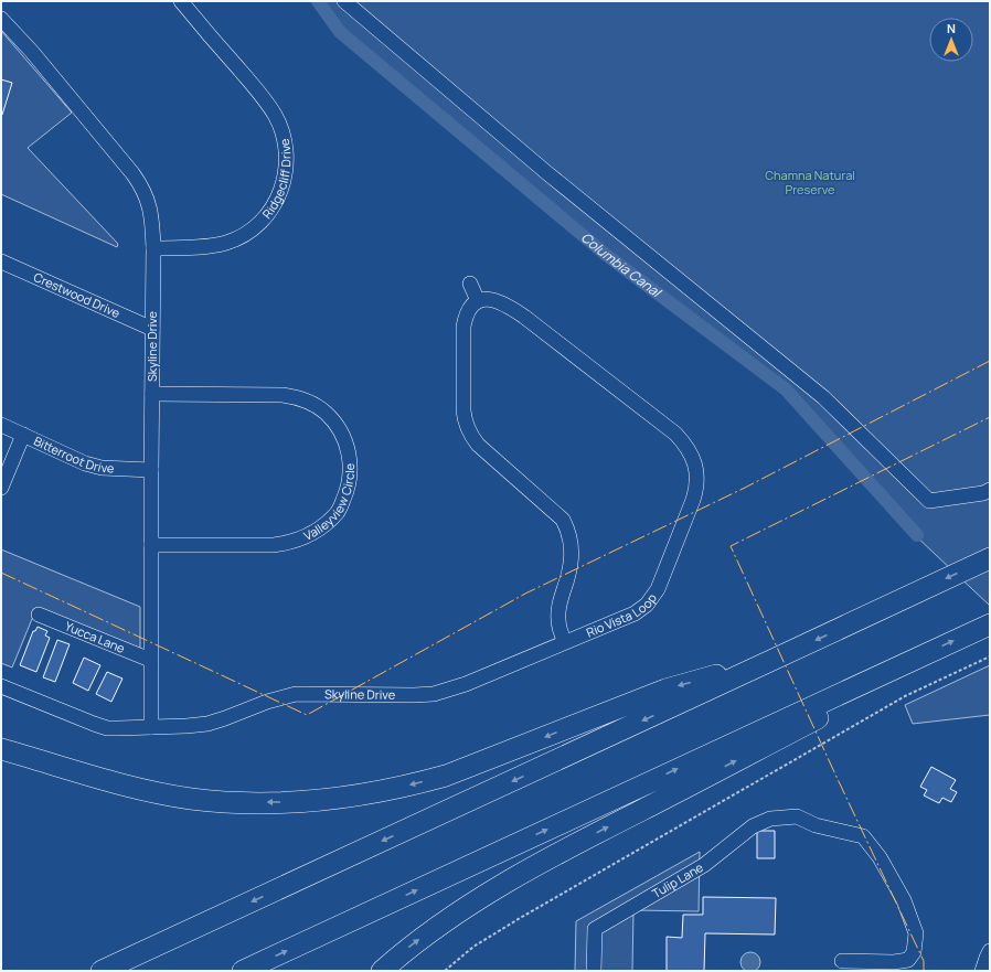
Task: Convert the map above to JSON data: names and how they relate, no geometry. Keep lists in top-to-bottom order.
{
  "streets": {
    "street": [
      "Ridgecliff Drive",
      "Crestwood Drive",
      "Skyline Drive",
      "Bitterroot Drive",
      "Valleyview Circle",
      "Rio Vista Loop",
      "Yucca Lane",
      "Tulip Lane"
    ]
  },
  "crossings": [
    ["Ridgecliff Drive", "Skyline Drive"],
    ["Crestwood Drive", "Skyline Drive"],
    ["Skyline Drive", "Bitterroot Drive"],
    ["Skyline Drive", "Valleyview Circle"],
    ["Skyline Drive", "Rio Vista Loop"],
    ["Skyline Drive", "Yucca Lane"]
  ],
  "water": ["Columbia Canal"],
  "parks": ["Chamna Natural Preserve"],
  "north": "top"
}
